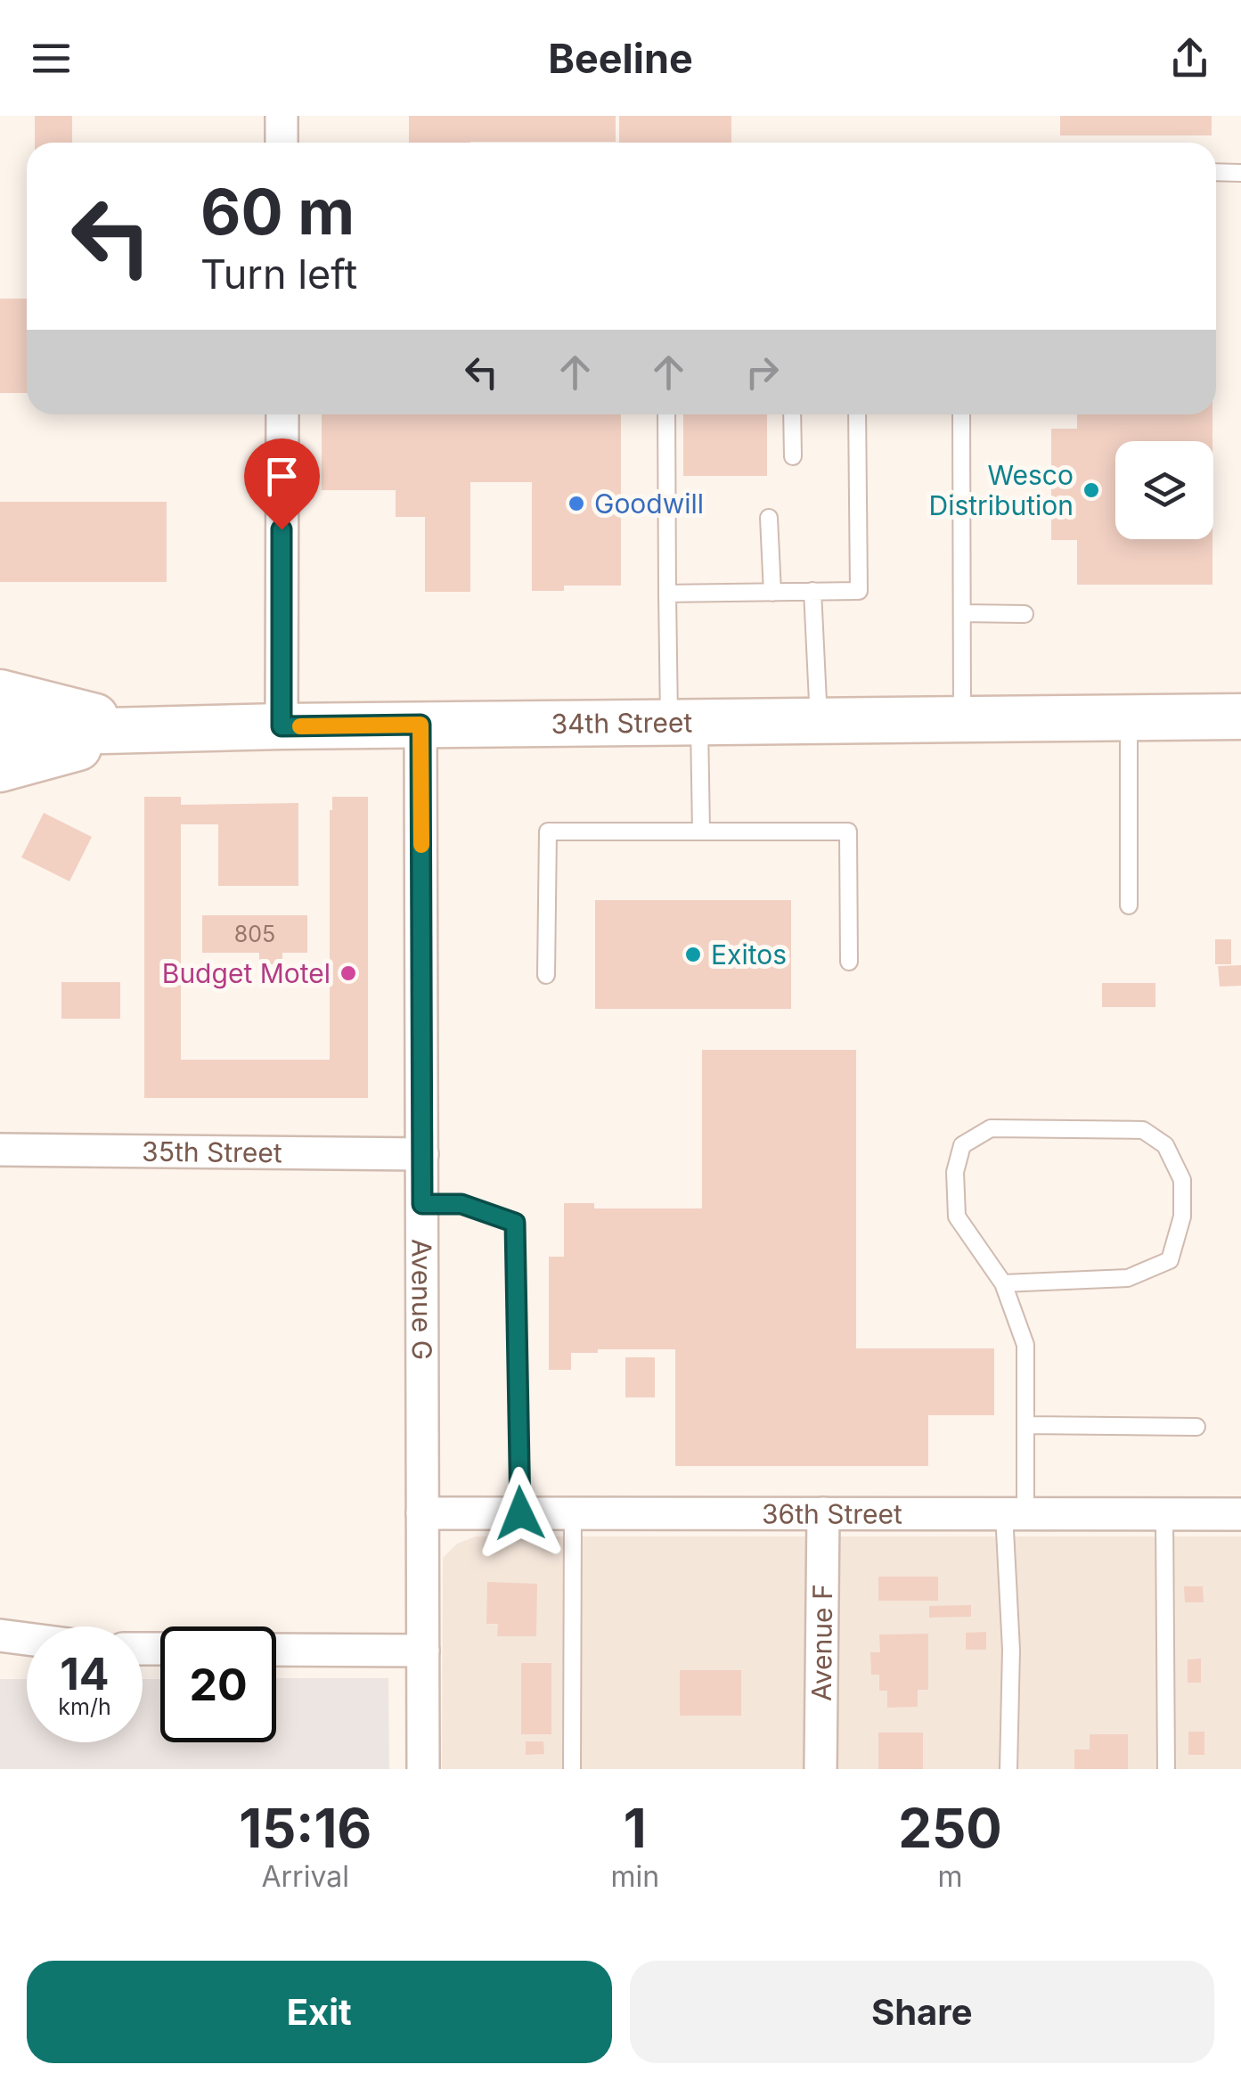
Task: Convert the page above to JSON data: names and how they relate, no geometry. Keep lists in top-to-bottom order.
{
  "streets": {
    "main road": ["34th Street"],
    "street": [
      "35th Street",
      "Avenue G",
      "36th Street",
      "Avenue F"
    ]
  },
  "crossings": [
    ["34th Street", "Avenue G"],
    ["35th Street", "Avenue G"],
    ["Avenue G", "36th Street"],
    ["36th Street", "Avenue F"]
  ],
  "places": [
    "Wesco Distribution",
    "Goodwill",
    "Exitos",
    "Budget Motel"
  ],
  "house_numbers": ["805"],
  "page": {
    "header": "Beeline",
    "turn": ["60 m", "Turn left"],
    "speed": "14 km/h",
    "limit": "20",
    "eta": [
      "15:16",
      "Arrival",
      "1",
      "min",
      "250",
      "m"
    ],
    "buttons": ["Exit", "Share"]
  }
}
